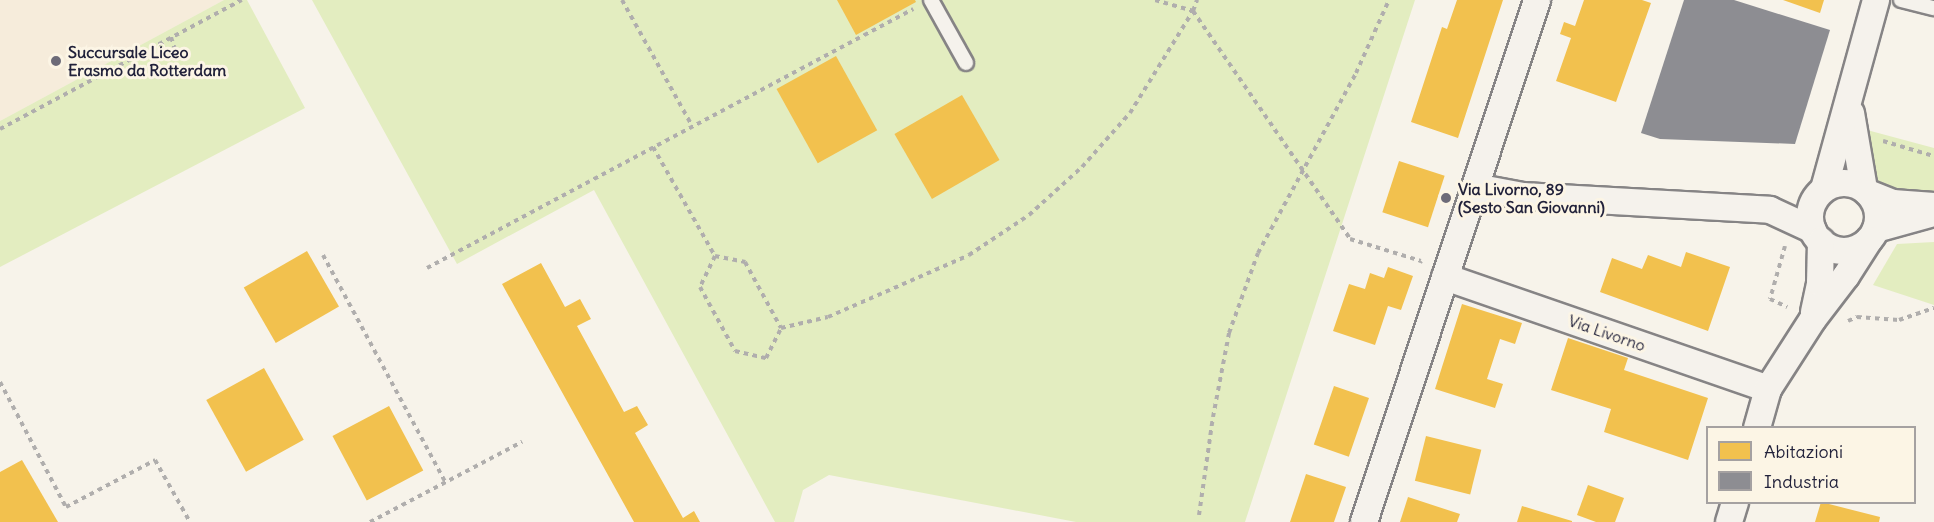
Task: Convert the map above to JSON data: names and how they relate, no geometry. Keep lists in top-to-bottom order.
{
  "streets": {
    "street": ["Via Livorno"]
  },
  "places": ["Succursale Liceo Erasmo da Rotterdam", "Via Livorno, 89 (Sesto San Giovanni)"],
  "legend": ["Abitazioni", "Industria"]
}
